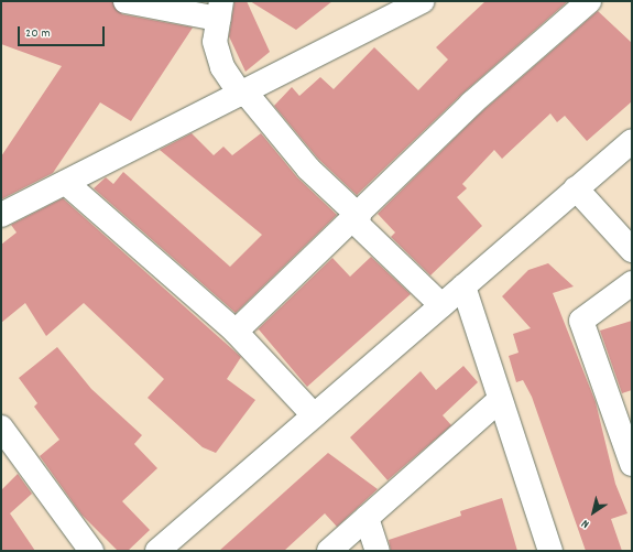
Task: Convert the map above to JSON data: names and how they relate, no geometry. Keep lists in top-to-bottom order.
{
  "scale_bar": "20 m",
  "north": "bottom left"
}
